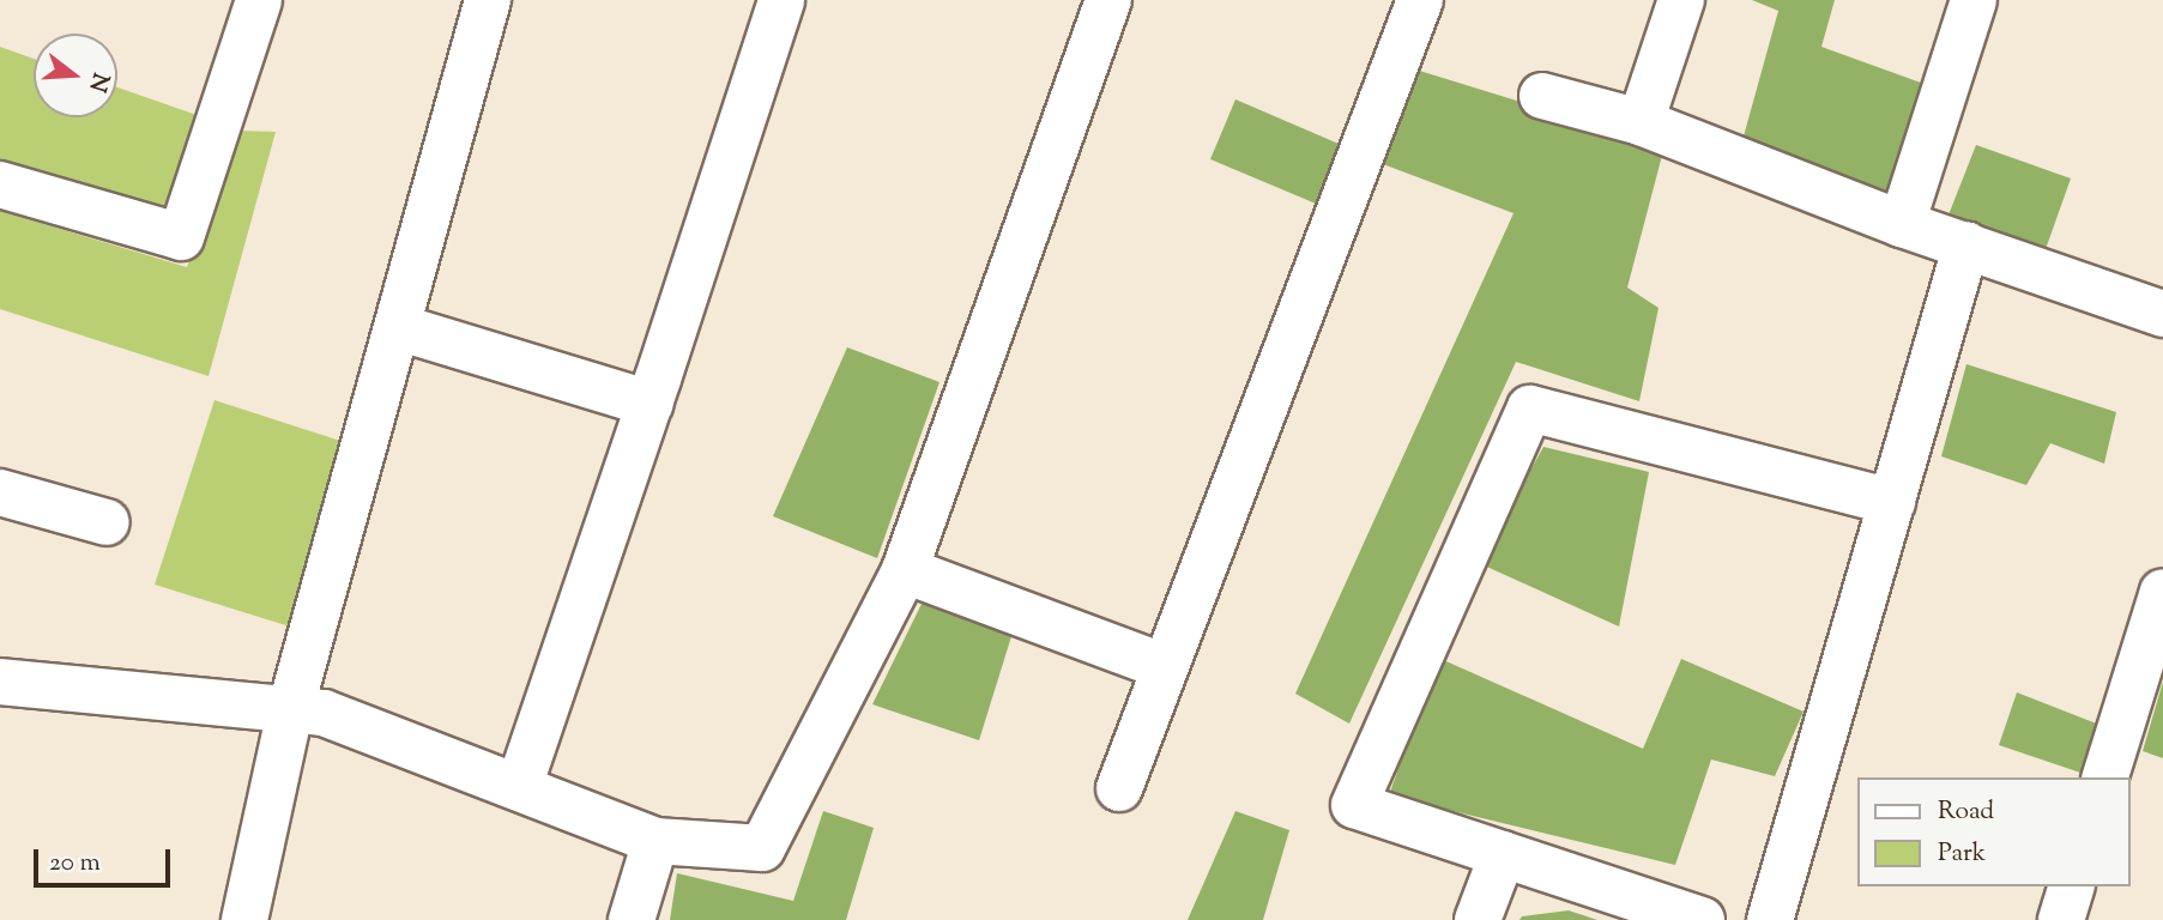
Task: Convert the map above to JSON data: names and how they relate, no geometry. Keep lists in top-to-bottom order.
{
  "legend": ["Road", "Park"],
  "scale_bar": "20 m",
  "north": "right"
}
